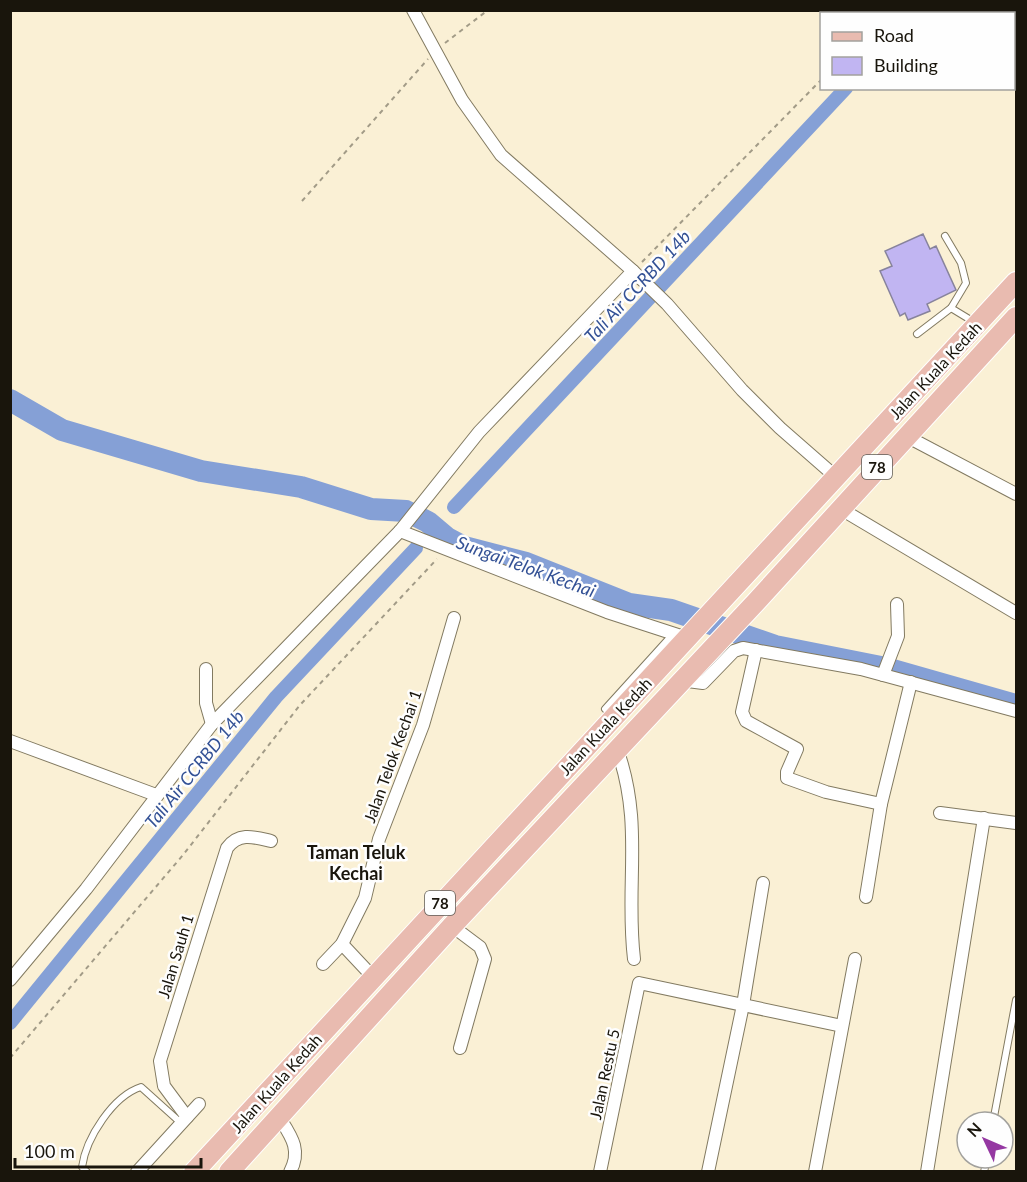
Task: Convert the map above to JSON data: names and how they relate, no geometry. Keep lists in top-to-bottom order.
{
  "streets": {
    "main road": ["Jalan Kuala Kedah", "78"],
    "street": ["Jalan Telok Kechai 1", "Jalan Sauh 1", "Jalan Restu 5"]
  },
  "districts": ["Taman Teluk Kechai"],
  "water": ["Tali Air CCRBD 14b", "Sungai Telok Kechai"],
  "legend": ["Road", "Building"],
  "scale_bar": "100 m",
  "north": "top left"
}
